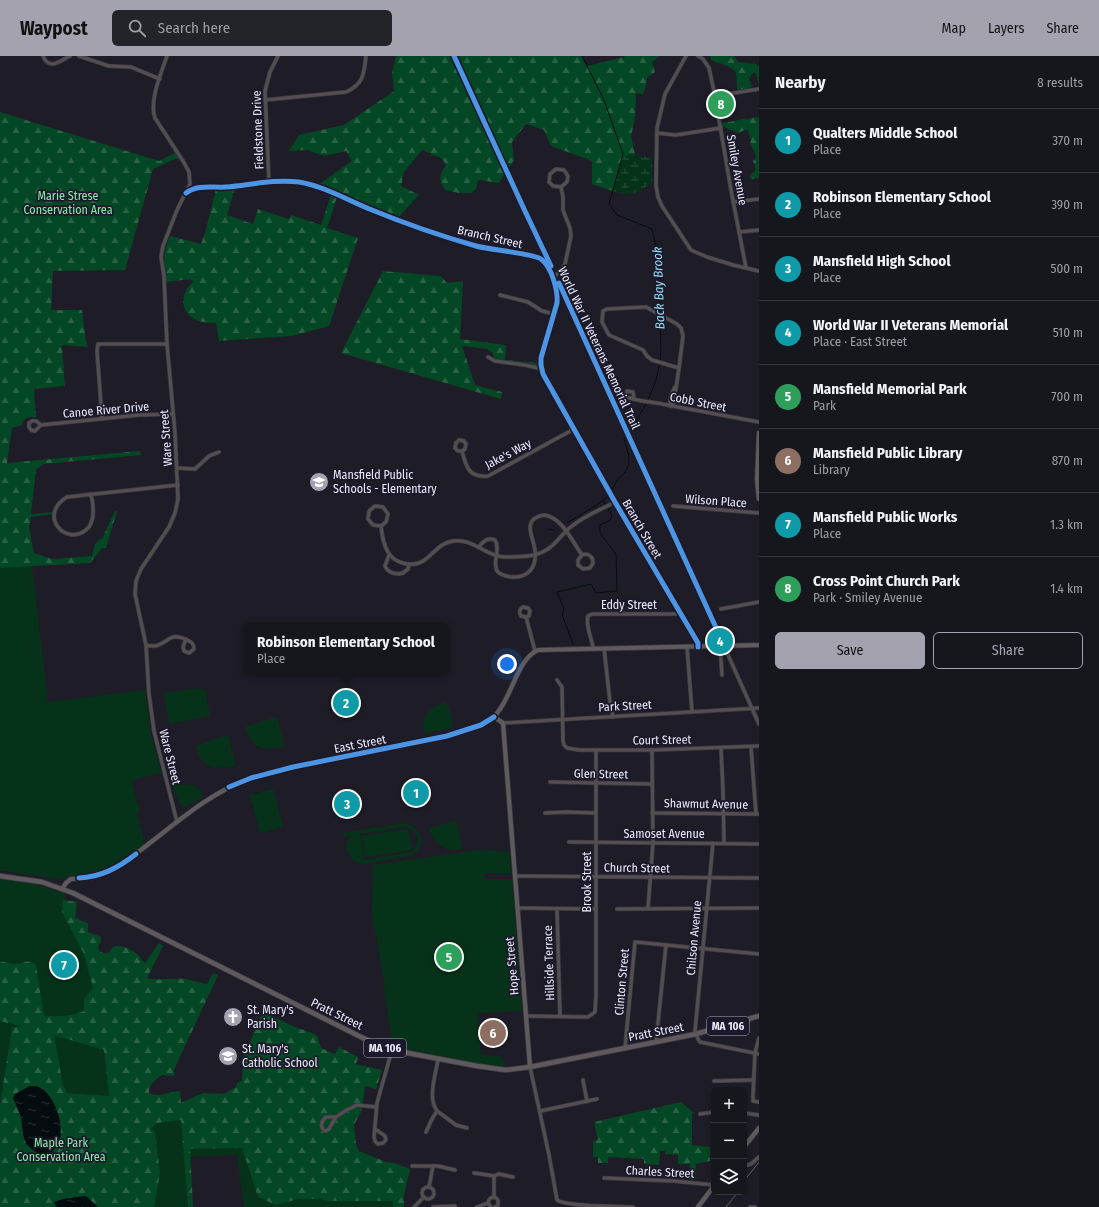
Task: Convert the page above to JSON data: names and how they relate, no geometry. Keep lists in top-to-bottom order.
{
  "streets": {
    "main road": [
      "East Street",
      "Hope Street",
      "Pratt Street",
      "MA 106"
    ],
    "street": [
      "Fieldstone Drive",
      "Smiley Avenue",
      "Branch Street",
      "Cobb Street",
      "Canoe River Drive",
      "Ware Street",
      "Jake's Way",
      "Wilson Place",
      "Eddy Street",
      "Park Street",
      "Court Street",
      "Glen Street",
      "Shawmut Avenue",
      "Samoset Avenue",
      "Church Street",
      "Brook Street",
      "Chilson Avenue",
      "Hillside Terrace",
      "Clinton Street",
      "Charles Street"
    ],
    "cycle path": ["World War II Veterans Memorial Trail"]
  },
  "crossings": [
    ["Fieldstone Drive", "Branch Street"],
    ["Branch Street", "Ware Street"],
    ["Branch Street", "Jake's Way"],
    ["Branch Street", "Eddy Street"],
    ["Canoe River Drive", "Ware Street"],
    ["Ware Street", "East Street"],
    ["Park Street", "Court Street"],
    ["Park Street", "Hope Street"],
    ["Court Street", "Brook Street"],
    ["East Street", "Pratt Street"],
    ["Glen Street", "Brook Street"],
    ["Samoset Avenue", "Brook Street"],
    ["Samoset Avenue", "Chilson Avenue"],
    ["Church Street", "Brook Street"],
    ["Church Street", "Chilson Avenue"],
    ["Church Street", "Hope Street"],
    ["Brook Street", "Hillside Terrace"],
    ["Chilson Avenue", "Pratt Street"],
    ["Chilson Avenue", "MA 106"],
    ["Hope Street", "Pratt Street"],
    ["Clinton Street", "Pratt Street"],
    ["Pratt Street", "MA 106"]
  ],
  "water": ["Back Bay Brook"],
  "parks": ["Marie Strese Conservation Area", "Maple Park Conservation Area"],
  "places": {
    "school or university": ["Mansfield Public Schools - Elementary", "St. Mary's Catholic School"],
    "church": ["St. Mary's Parish"]
  },
  "page": {
    "header": "Waypost",
    "search": "Search here",
    "nav": ["Map", "Layers", "Share"],
    "heading": ["Nearby", "8 results"],
    "pins": [
      "8",
      "4",
      "2",
      "1",
      "3",
      "5",
      "7",
      "6"
    ],
    "list": [
      {
        "mark": "1",
        "name": "Qualters Middle School",
        "note": "Place",
        "value": "370 m"
      },
      {
        "mark": "2",
        "name": "Robinson Elementary School",
        "note": "Place",
        "value": "390 m"
      },
      {
        "mark": "3",
        "name": "Mansfield High School",
        "note": "Place",
        "value": "500 m"
      },
      {
        "mark": "4",
        "name": "World War II Veterans Memorial",
        "note": "Place · East Street",
        "value": "510 m"
      },
      {
        "mark": "5",
        "name": "Mansfield Memorial Park",
        "note": "Park",
        "value": "700 m"
      },
      {
        "mark": "6",
        "name": "Mansfield Public Library",
        "note": "Library",
        "value": "870 m"
      },
      {
        "mark": "7",
        "name": "Mansfield Public Works",
        "note": "Place",
        "value": "1.3 km"
      },
      {
        "mark": "8",
        "name": "Cross Point Church Park",
        "note": "Park · Smiley Avenue",
        "value": "1.4 km"
      }
    ],
    "buttons": ["Save", "Share"],
    "popup": ["Robinson Elementary School", "Place"],
    "map_buttons": ["+", "−"]
  }
}
